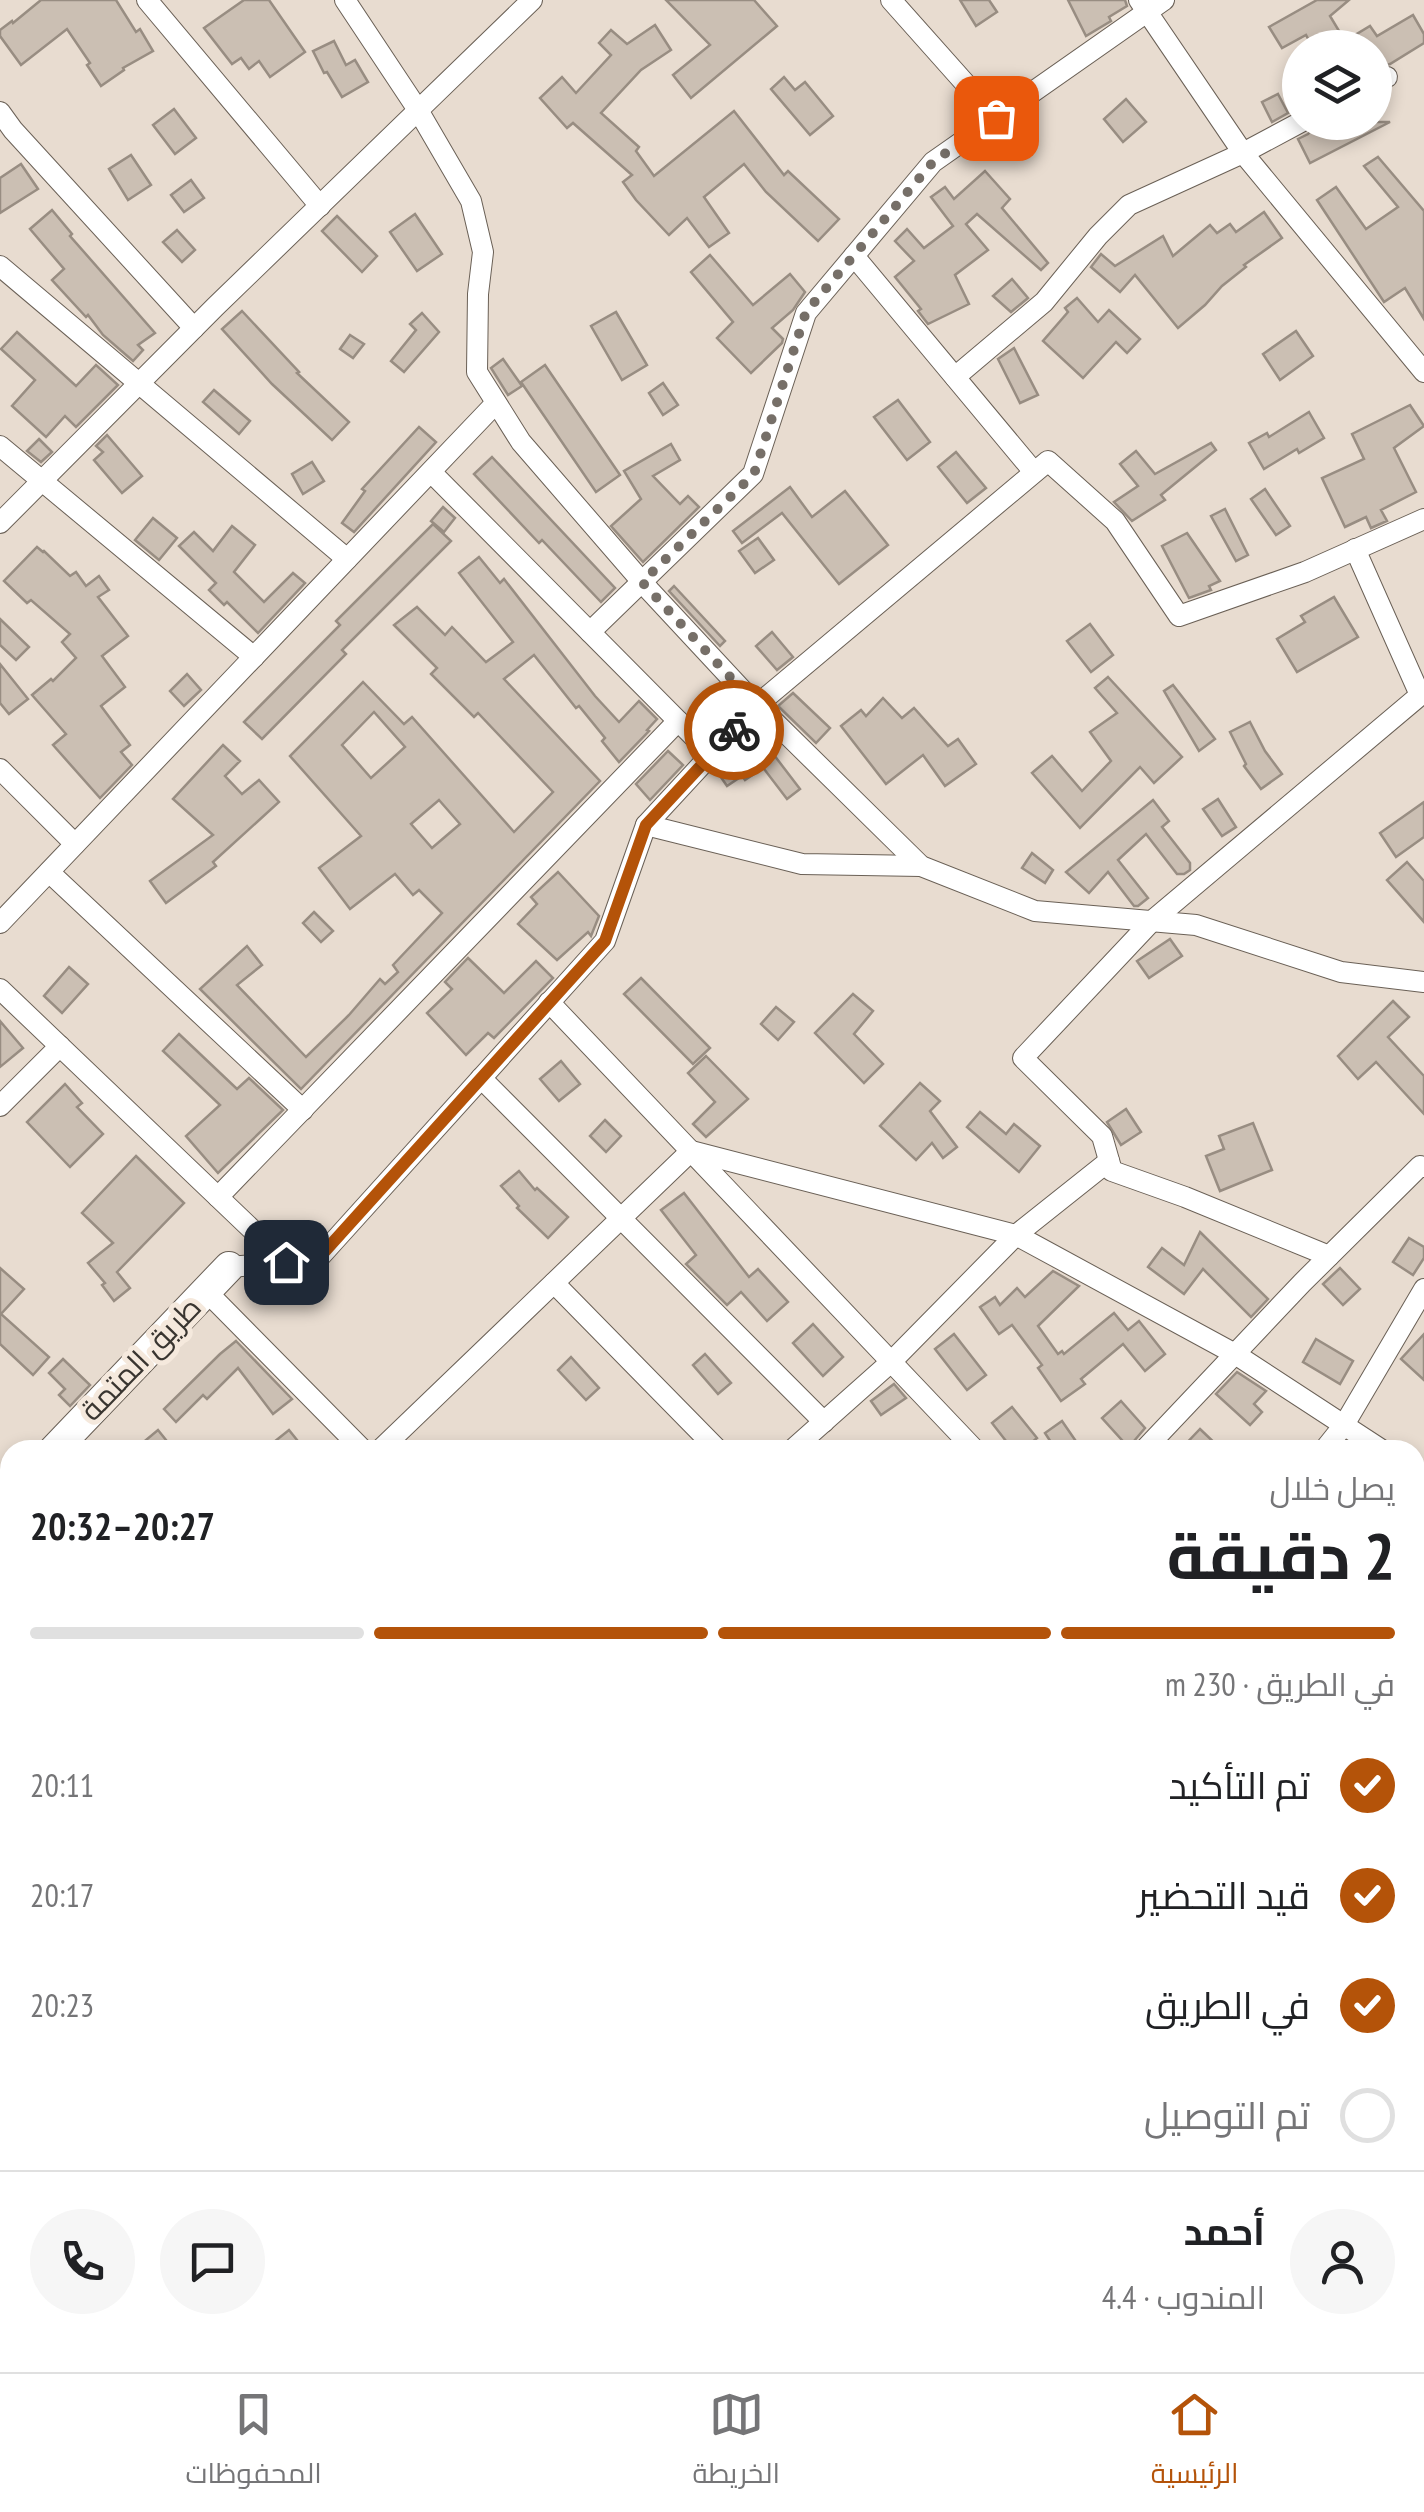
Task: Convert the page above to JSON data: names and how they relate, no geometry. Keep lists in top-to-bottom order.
{
  "streets": {
    "street": ["طريق المتمة"]
  },
  "page": {
    "heading": ["2 دقيقة", "يصل خلال", "20:27–20:32"],
    "panel": ["أحمد", "المندوب · 4.4"],
    "bar": "في الطريق · 230 m",
    "list": [
      ["تم التأكيد", "20:11"],
      ["قيد التحضير", "20:17"],
      ["في الطريق", "20:23"],
      "تم التوصيل"
    ],
    "tabs": ["الرئيسية", "الخريطة", "المحفوظات"]
  }
}
